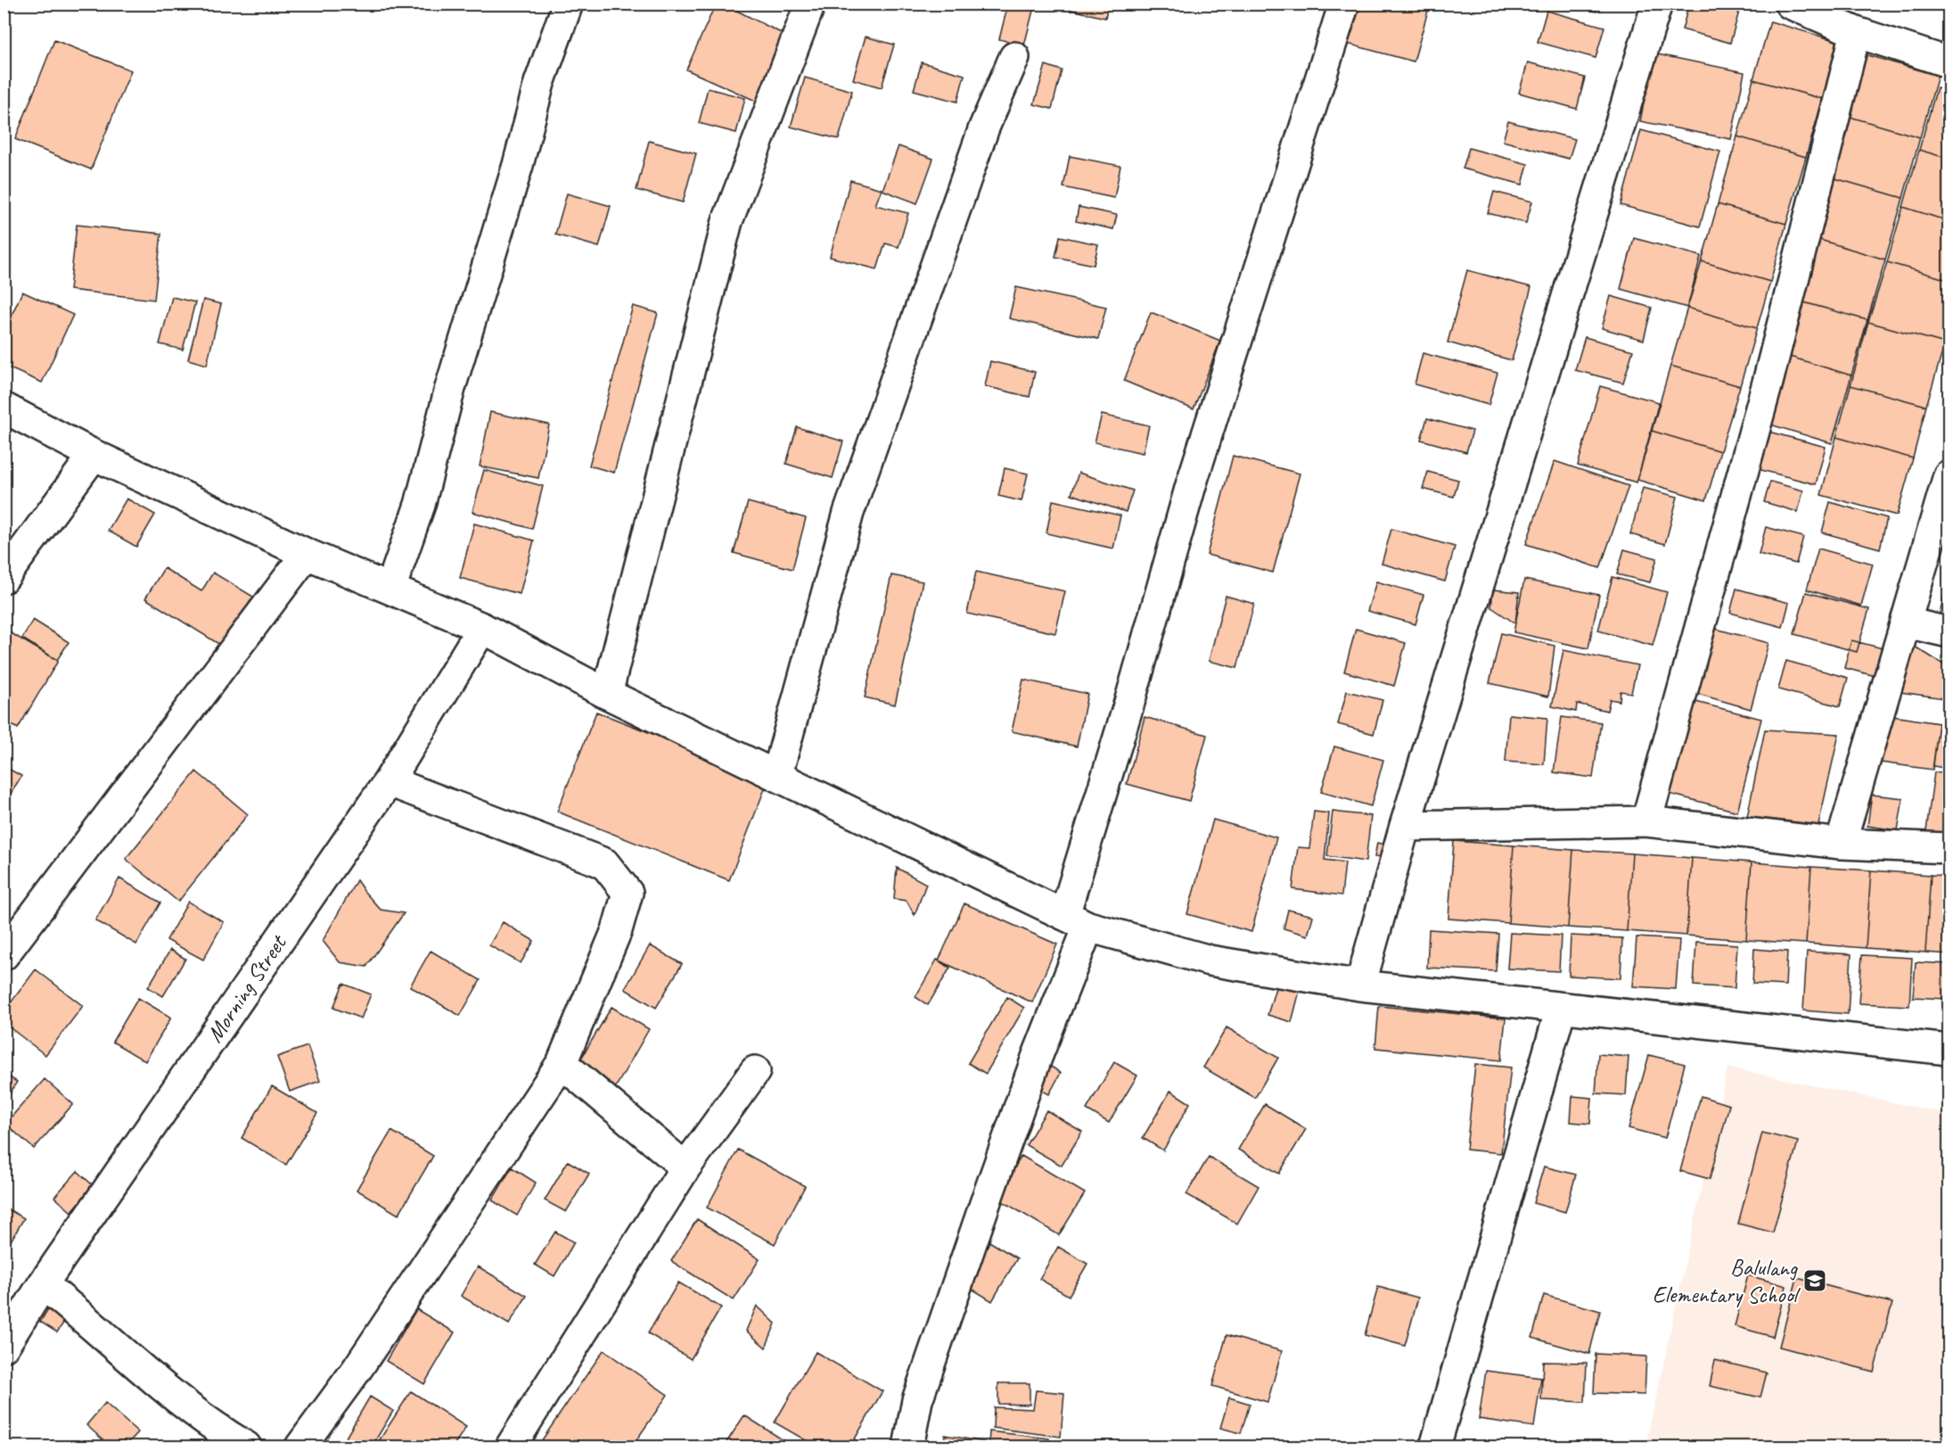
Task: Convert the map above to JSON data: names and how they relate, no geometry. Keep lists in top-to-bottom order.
{
  "streets": {
    "street": ["Morning Street"]
  },
  "places": {
    "school or university": ["Balulang Elementary School"]
  }
}
